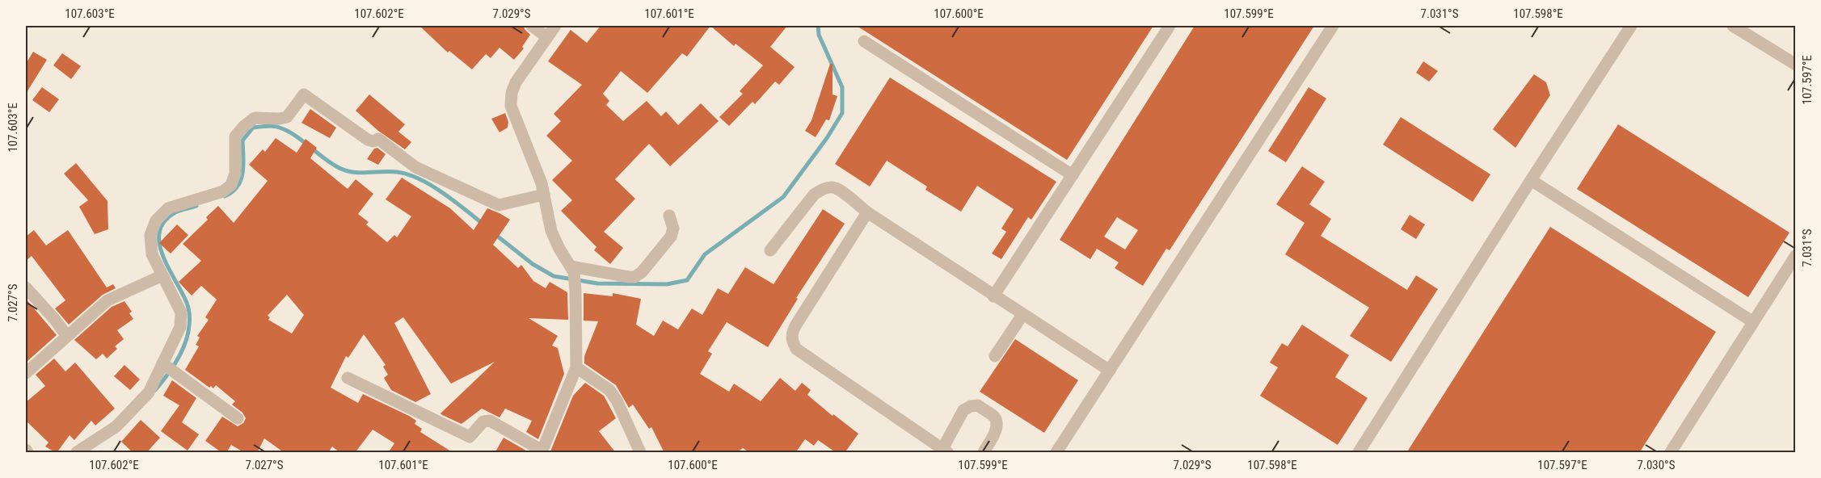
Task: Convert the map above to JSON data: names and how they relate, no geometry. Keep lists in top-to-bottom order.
{
  "coordinates": [
    "107.603°E",
    "107.602°E",
    "7.029°S",
    "107.601°E",
    "107.600°E",
    "107.599°E",
    "7.031°S",
    "107.598°E",
    "107.597°E",
    "7.027°S",
    "7.030°S"
  ]
}
